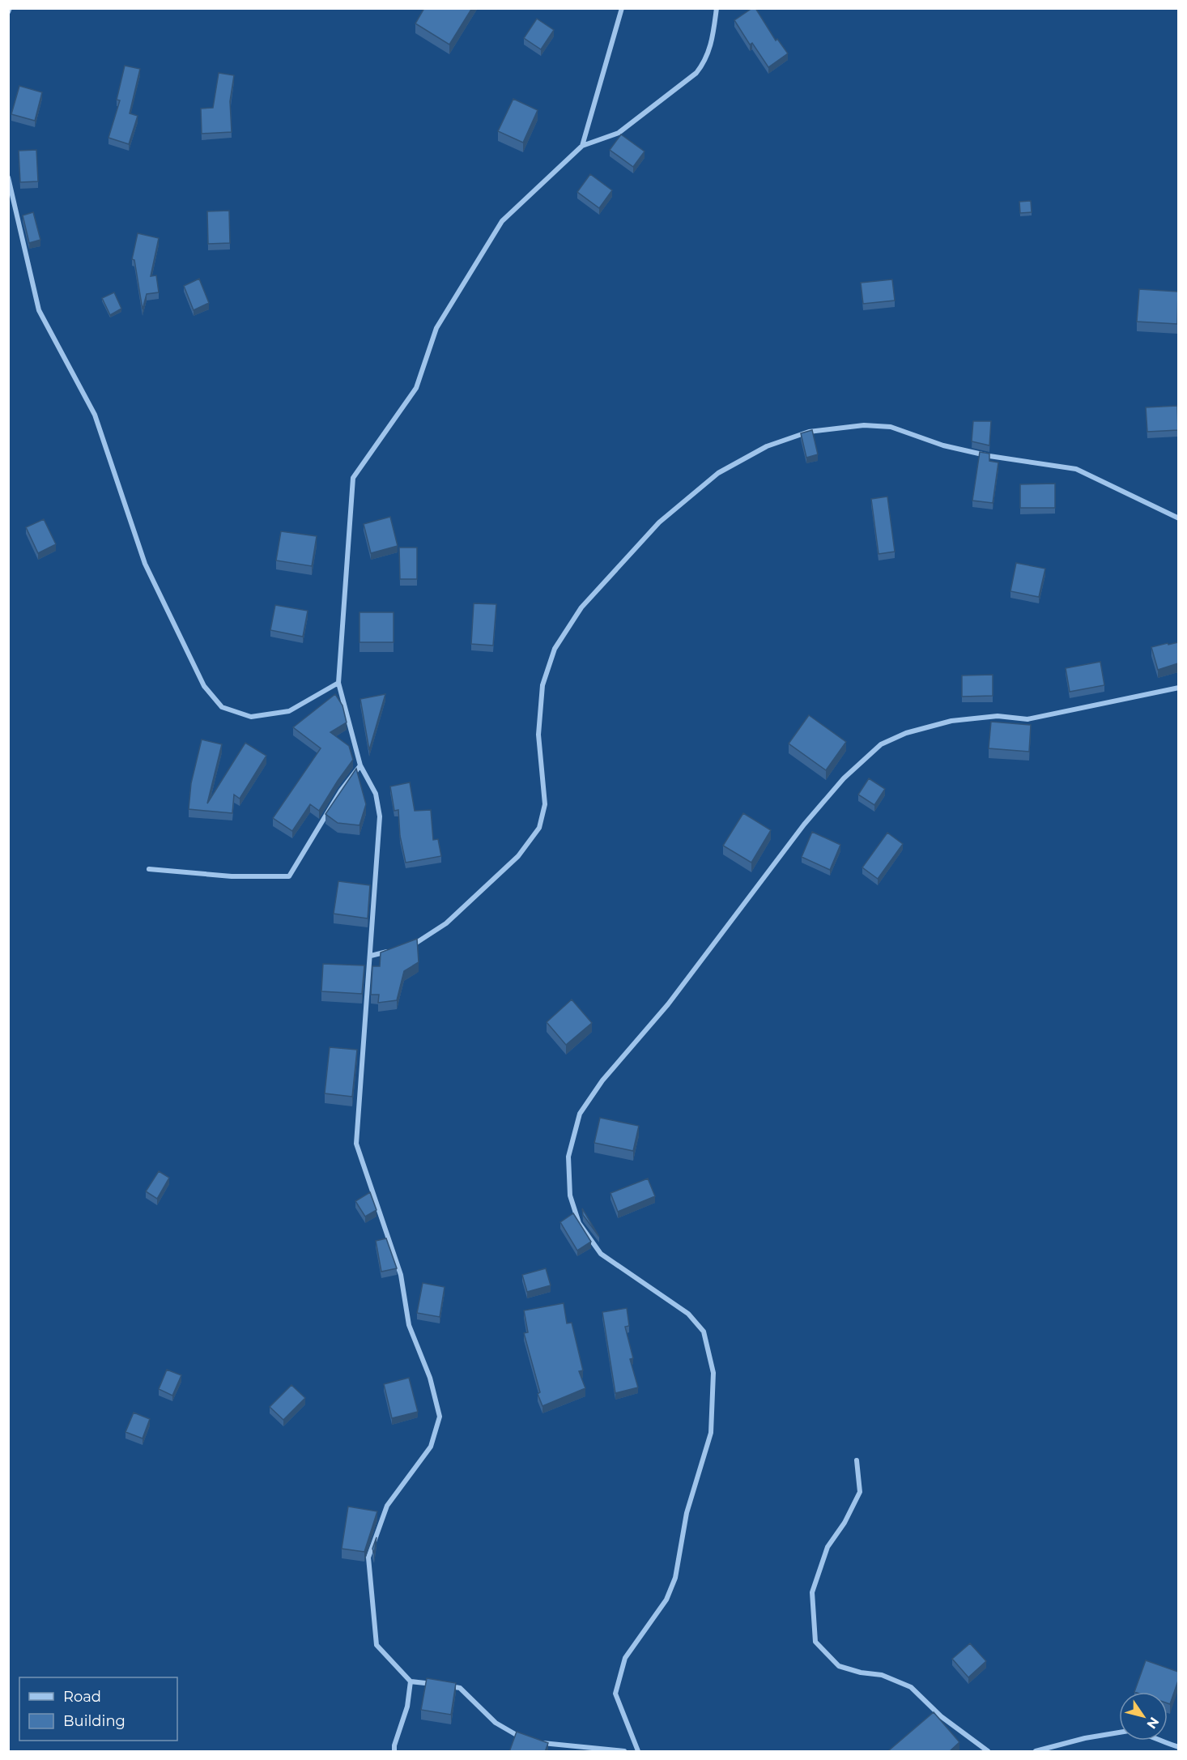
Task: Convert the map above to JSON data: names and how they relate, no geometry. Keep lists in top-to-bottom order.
{
  "legend": ["Road", "Building"],
  "north": "bottom right"
}
